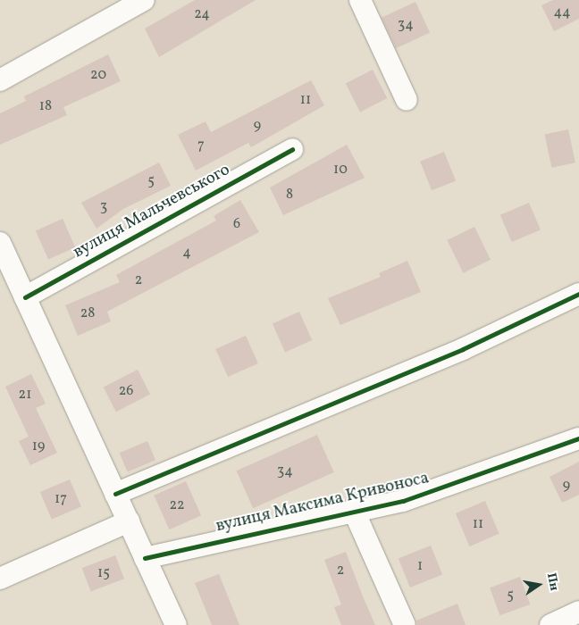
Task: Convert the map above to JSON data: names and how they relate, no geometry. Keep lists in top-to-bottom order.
{
  "streets": {
    "street": ["вулиця Мальчевського", "вулиця Максима Кривоноса"]
  },
  "house_numbers": [
    "44",
    "24",
    "34",
    "20",
    "11",
    "18",
    "9",
    "7",
    "10",
    "5",
    "8",
    "3",
    "6",
    "4",
    "2",
    "28",
    "26",
    "21",
    "19",
    "34",
    "9",
    "17",
    "22",
    "11",
    "1",
    "2",
    "15",
    "5"
  ],
  "north": "right"
}
